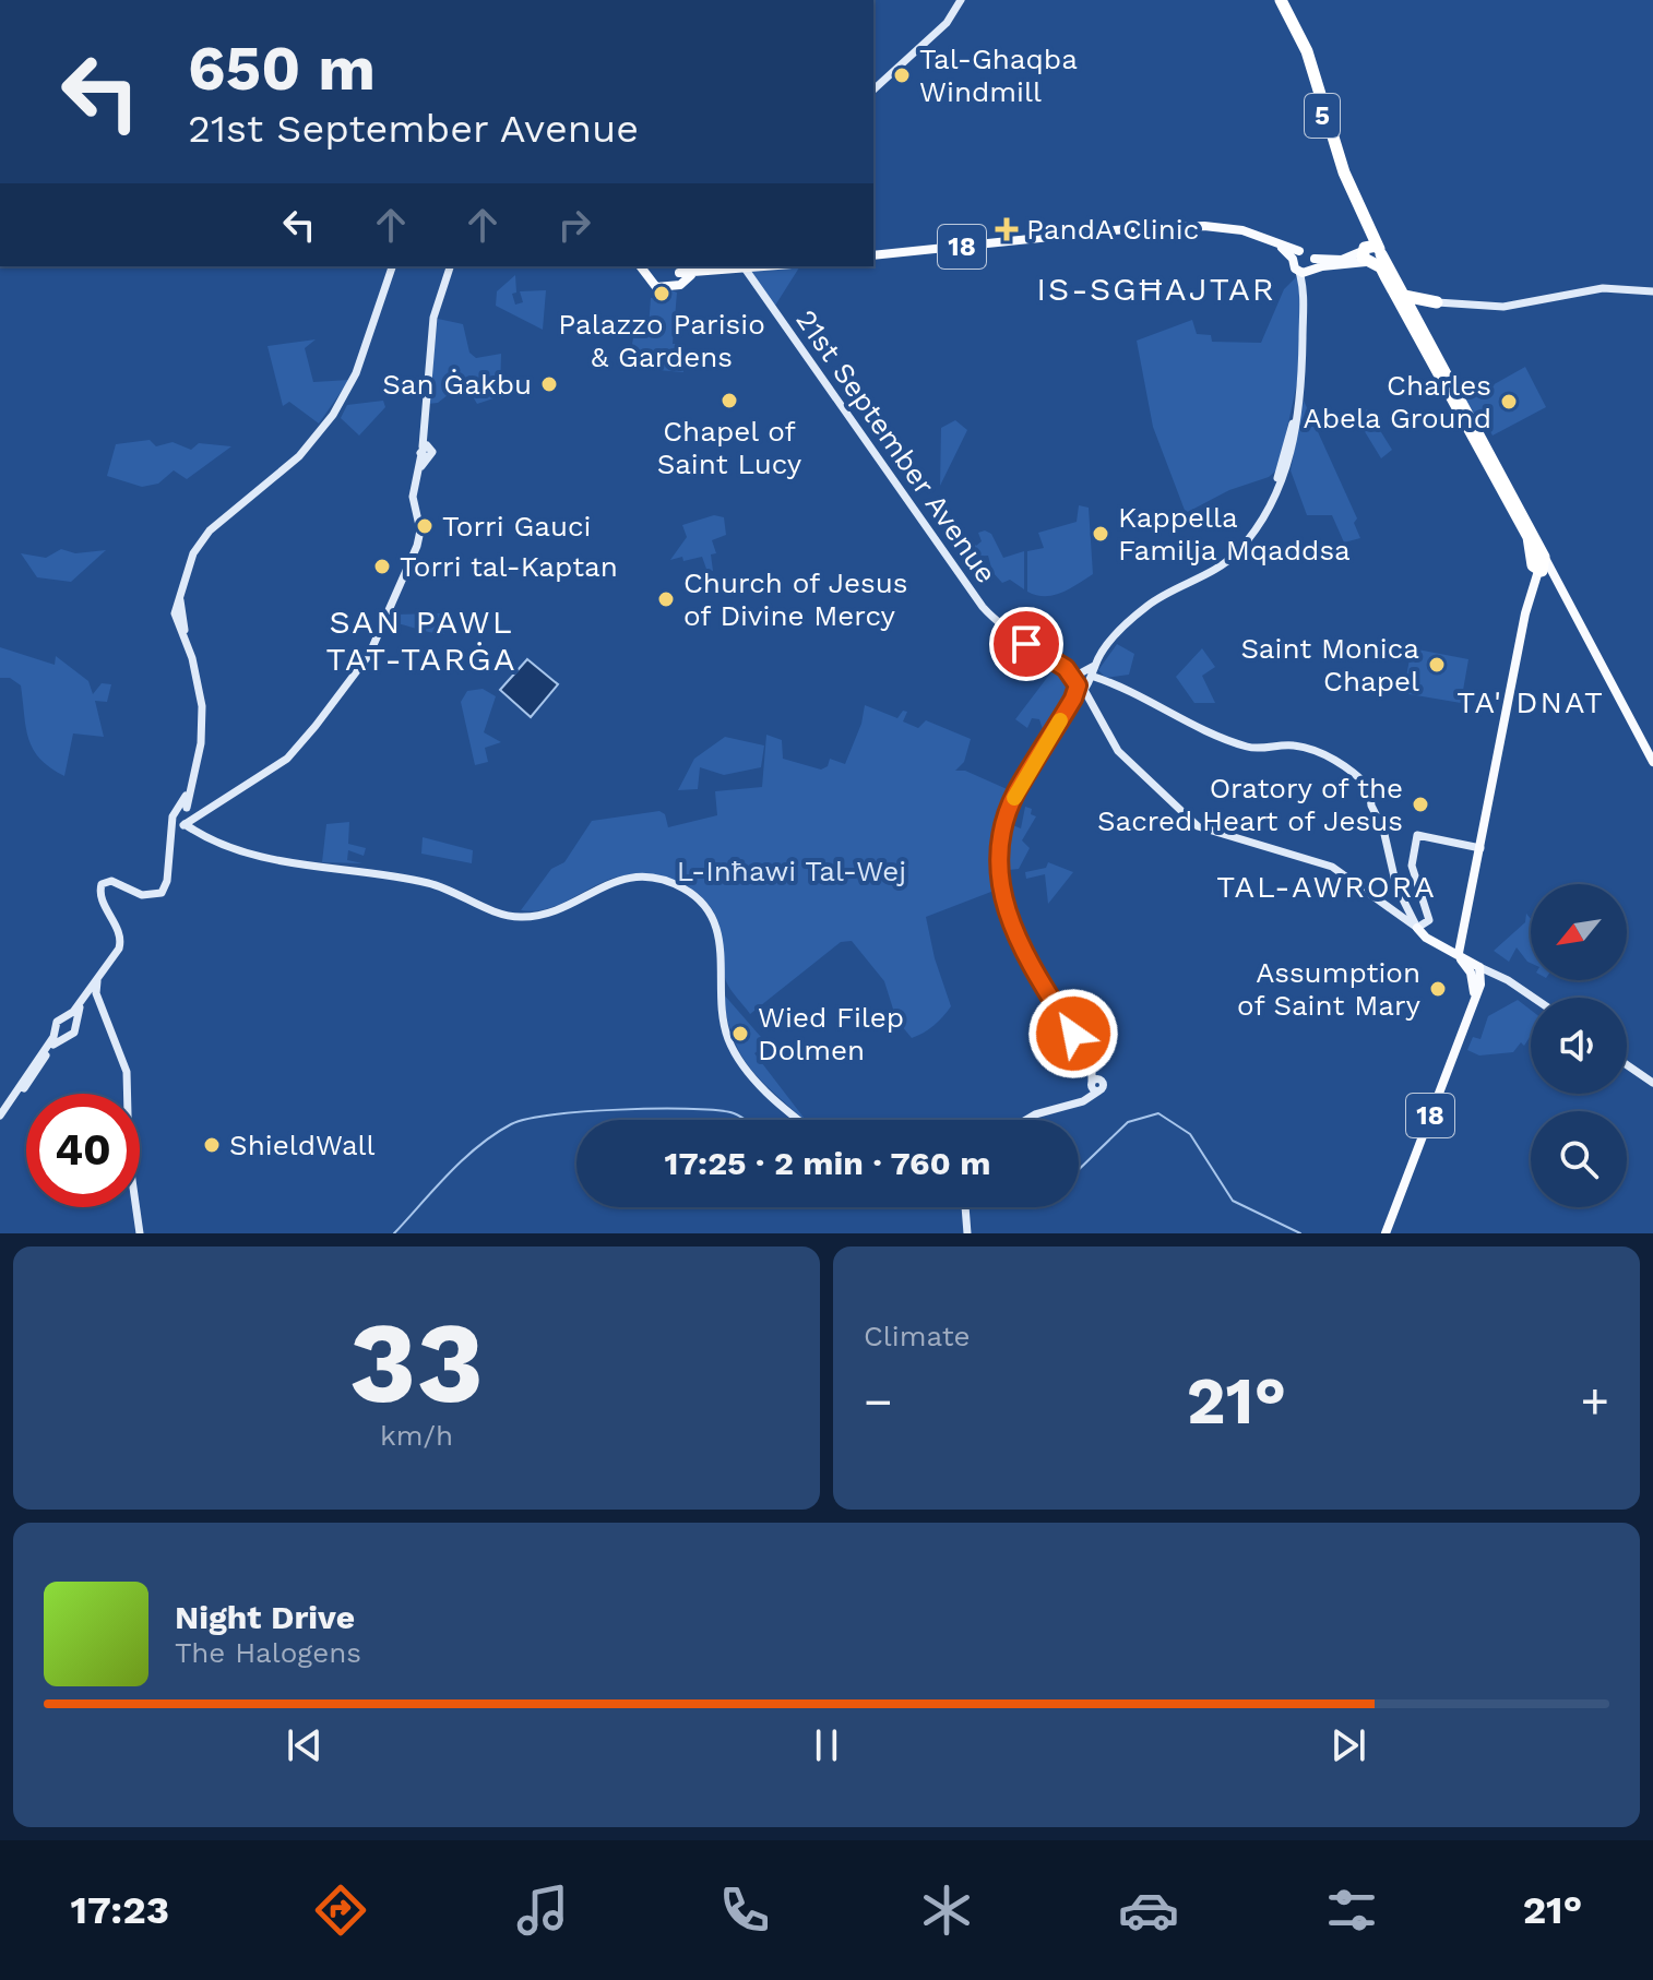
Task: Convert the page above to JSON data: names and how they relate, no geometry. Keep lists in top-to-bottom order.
{
  "streets": {
    "highway": ["5"],
    "main road": ["18", "21st September Avenue"]
  },
  "crossings": [
    ["5", "18"]
  ],
  "districts": [
    "IS-SGĦAJTAR",
    "SAN PAWL TAT-TARĠA",
    "TA' DNAT",
    "TAL-AWRORA"
  ],
  "parks": ["L-Inħawi Tal-Wej"],
  "places": {
    "other": [
      "Tal-Ghaqba Windmill",
      "Palazzo Parisio & Gardens",
      "San Ġakbu",
      "Chapel of Saint Lucy",
      "Charles Abela Ground",
      "Torri Gauci",
      "Kappella Familja Mqaddsa",
      "Torri tal-Kaptan",
      "Church of Jesus of Divine Mercy",
      "Saint Monica Chapel",
      "Oratory of the Sacred Heart of Jesus",
      "Assumption of Saint Mary",
      "Wied Filep Dolmen",
      "ShieldWall"
    ],
    "health": ["PandA Clinic"]
  },
  "north": "bottom left",
  "page": {
    "turn": ["650 m", "21st September Avenue"],
    "limit": "40",
    "trip": "17:25 · 2 min · 760 m",
    "tile": [
      ["33", "km/h"],
      "Climate"
    ],
    "heat": ["−", "21°", "+"],
    "song": ["Night Drive", "The Halogens"],
    "tabs": ["17:23", "21°"]
  }
}
